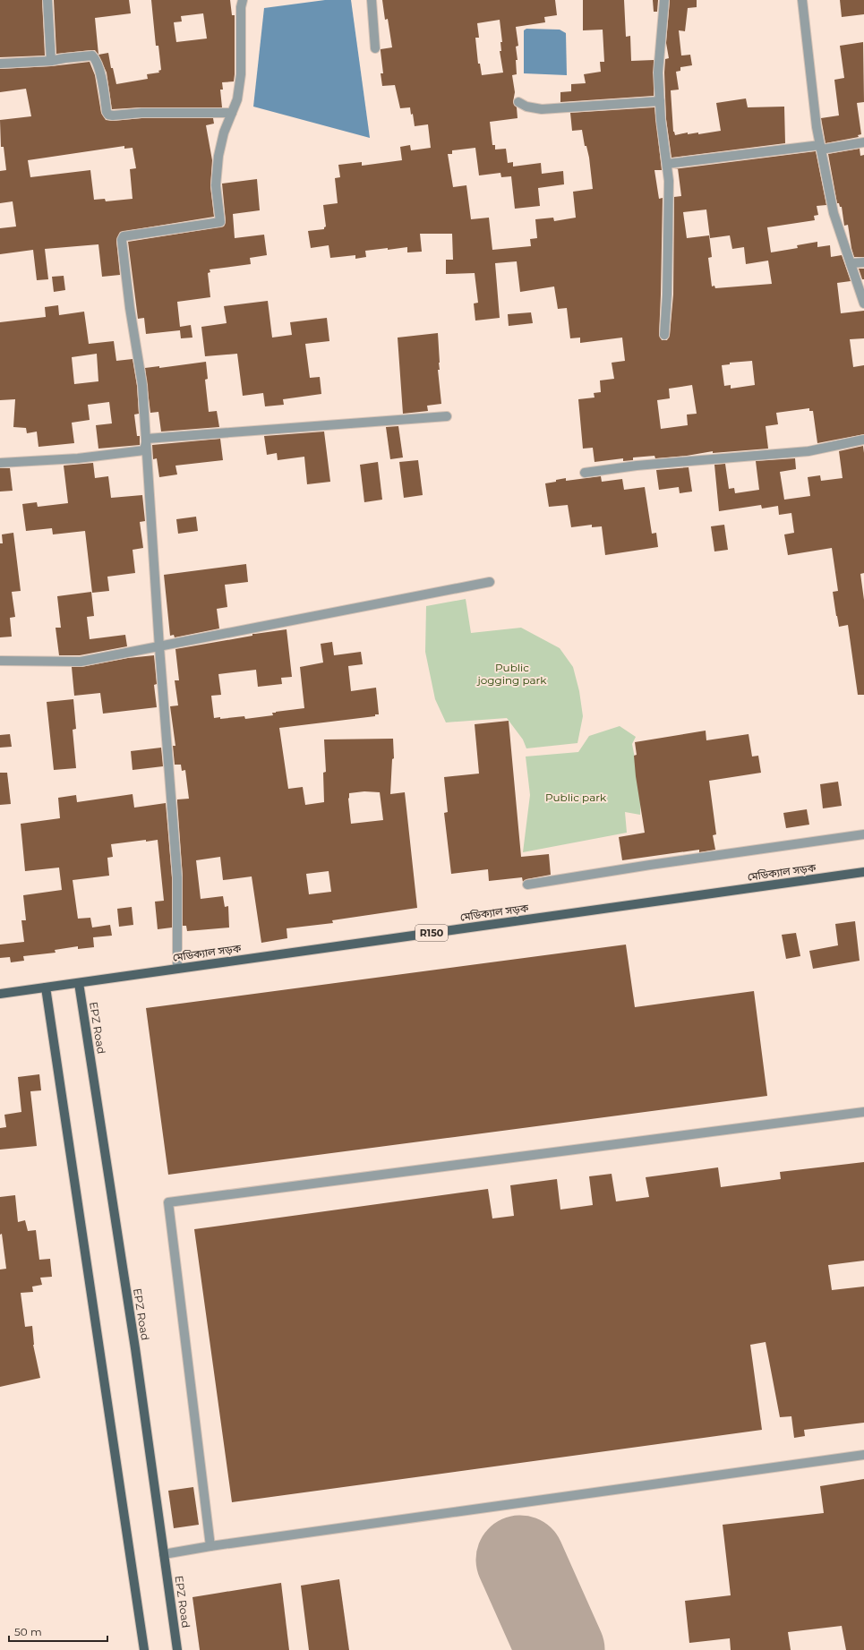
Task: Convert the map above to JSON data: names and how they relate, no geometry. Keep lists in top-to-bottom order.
{
  "streets": {
    "main road": ["মেডিক্যাল সড়ক", "R150", "EPZ Road"]
  },
  "crossings": [
    ["মেডিক্যাল সড়ক", "EPZ Road"]
  ],
  "parks": ["Public jogging park", "Public park"],
  "scale_bar": "50 m"
}
